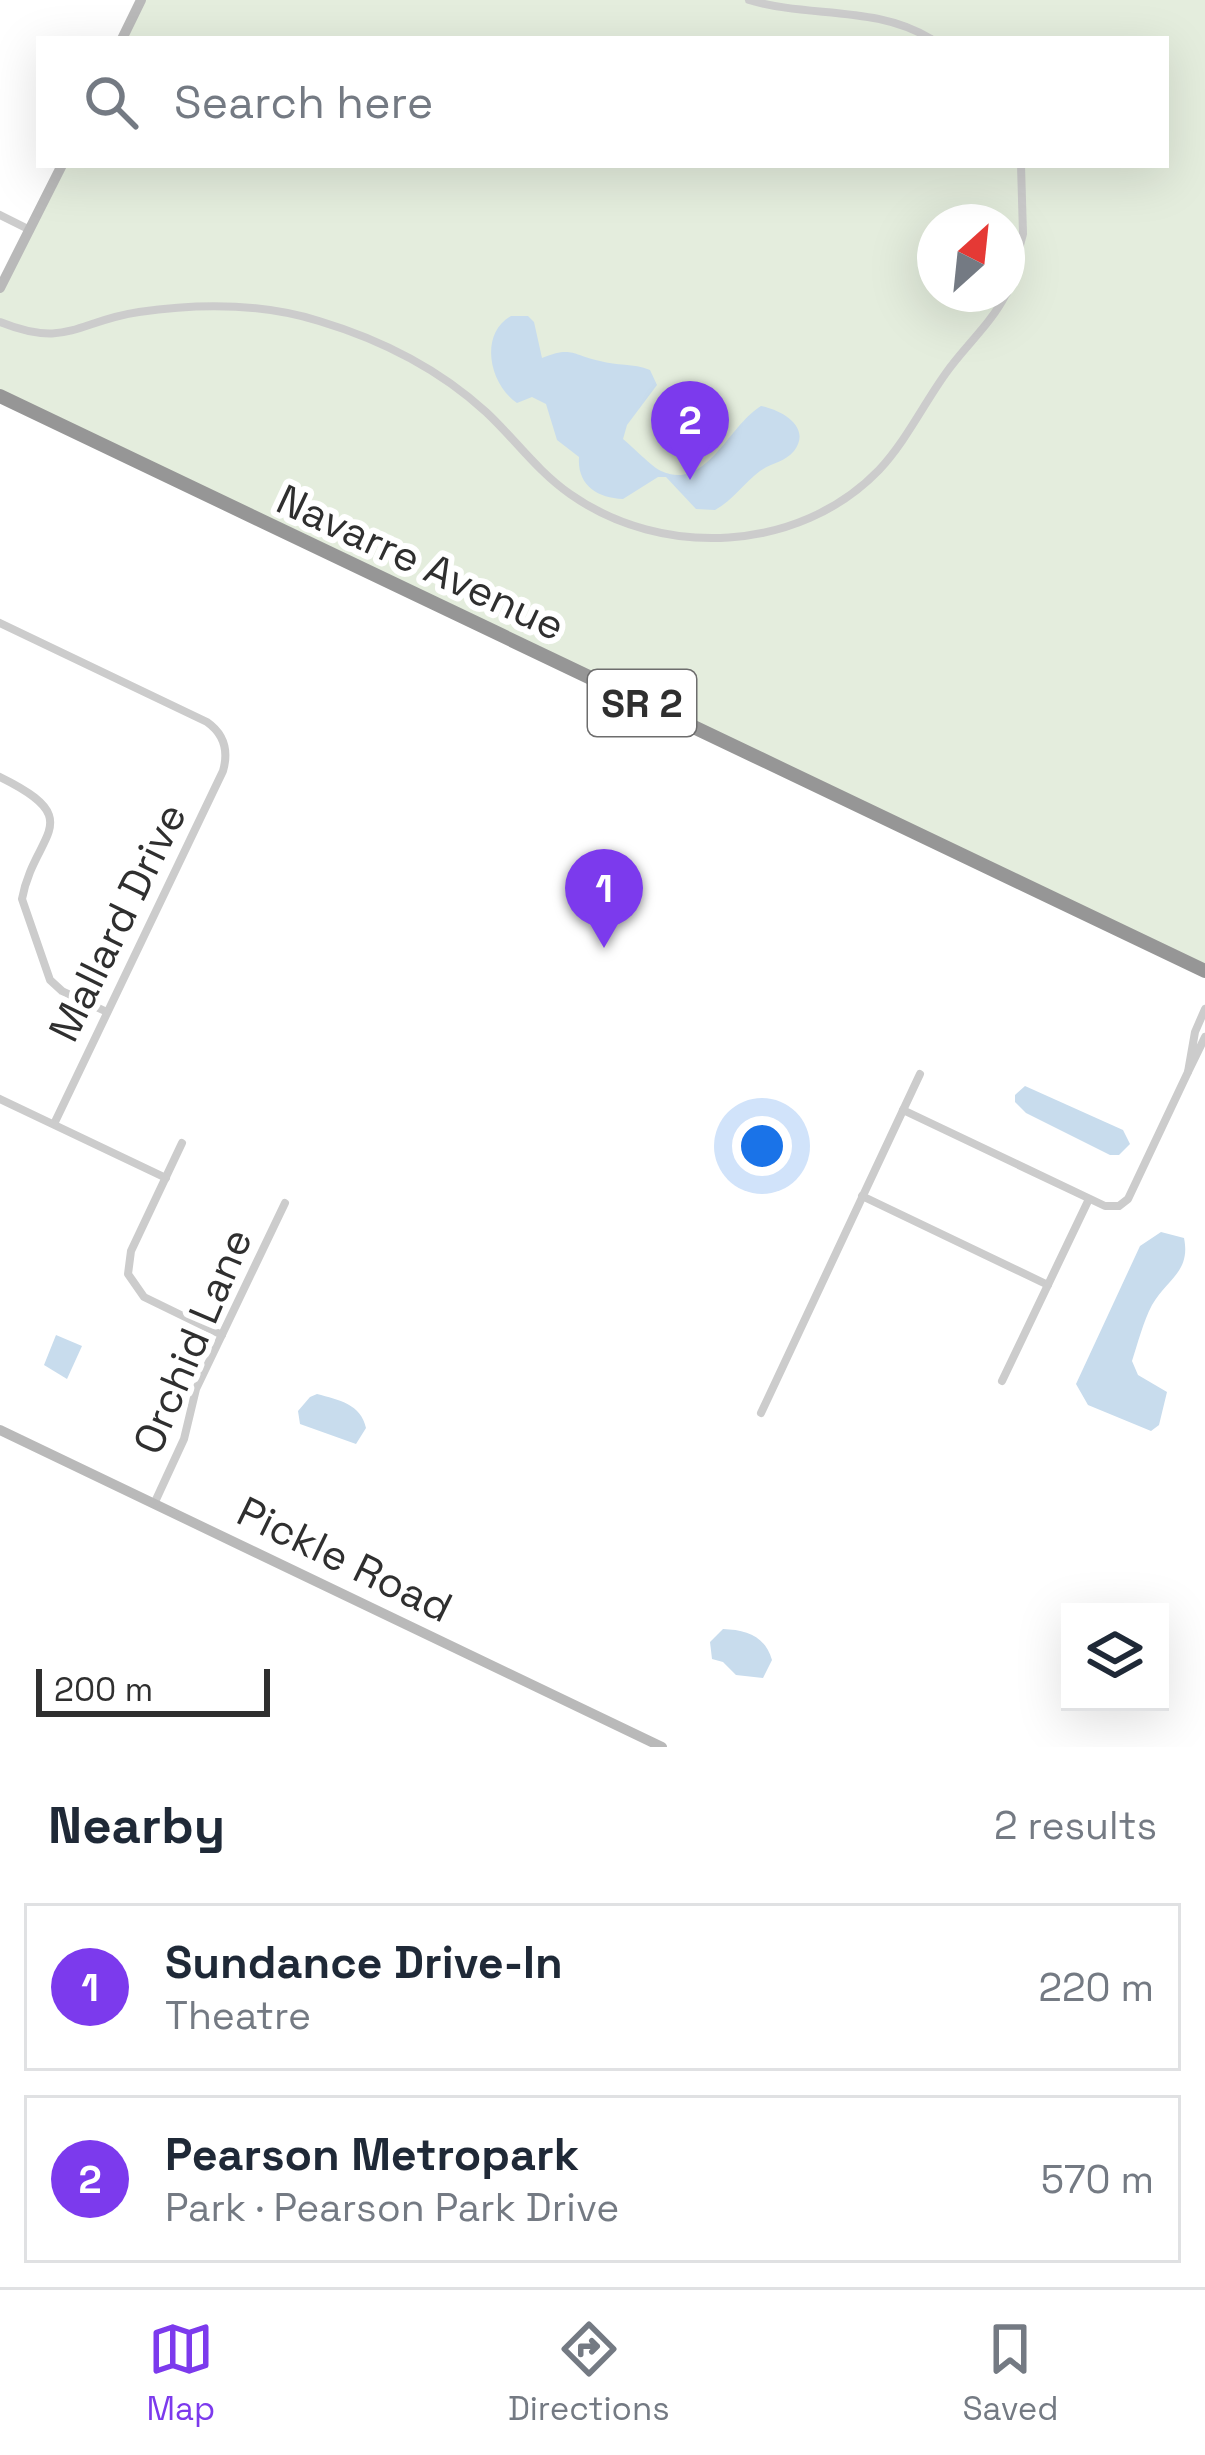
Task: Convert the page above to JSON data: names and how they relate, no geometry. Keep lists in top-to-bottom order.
{
  "streets": {
    "highway": ["Navarre Avenue", "SR 2"],
    "street": ["Mallard Drive", "Orchid Lane", "Pickle Road"]
  },
  "crossings": [
    ["Orchid Lane", "Pickle Road"]
  ],
  "scale_bar": "200 m",
  "north": "top right",
  "page": {
    "search": "Search here",
    "pins": ["2", "1"],
    "scale": "200 m",
    "heading": ["Nearby", "2 results"],
    "list": [
      {
        "mark": "1",
        "name": "Sundance Drive-In",
        "note": "Theatre",
        "value": "220 m"
      },
      {
        "mark": "2",
        "name": "Pearson Metropark",
        "note": "Park · Pearson Park Drive",
        "value": "570 m"
      }
    ],
    "nav": ["Map", "Directions", "Saved"]
  }
}
